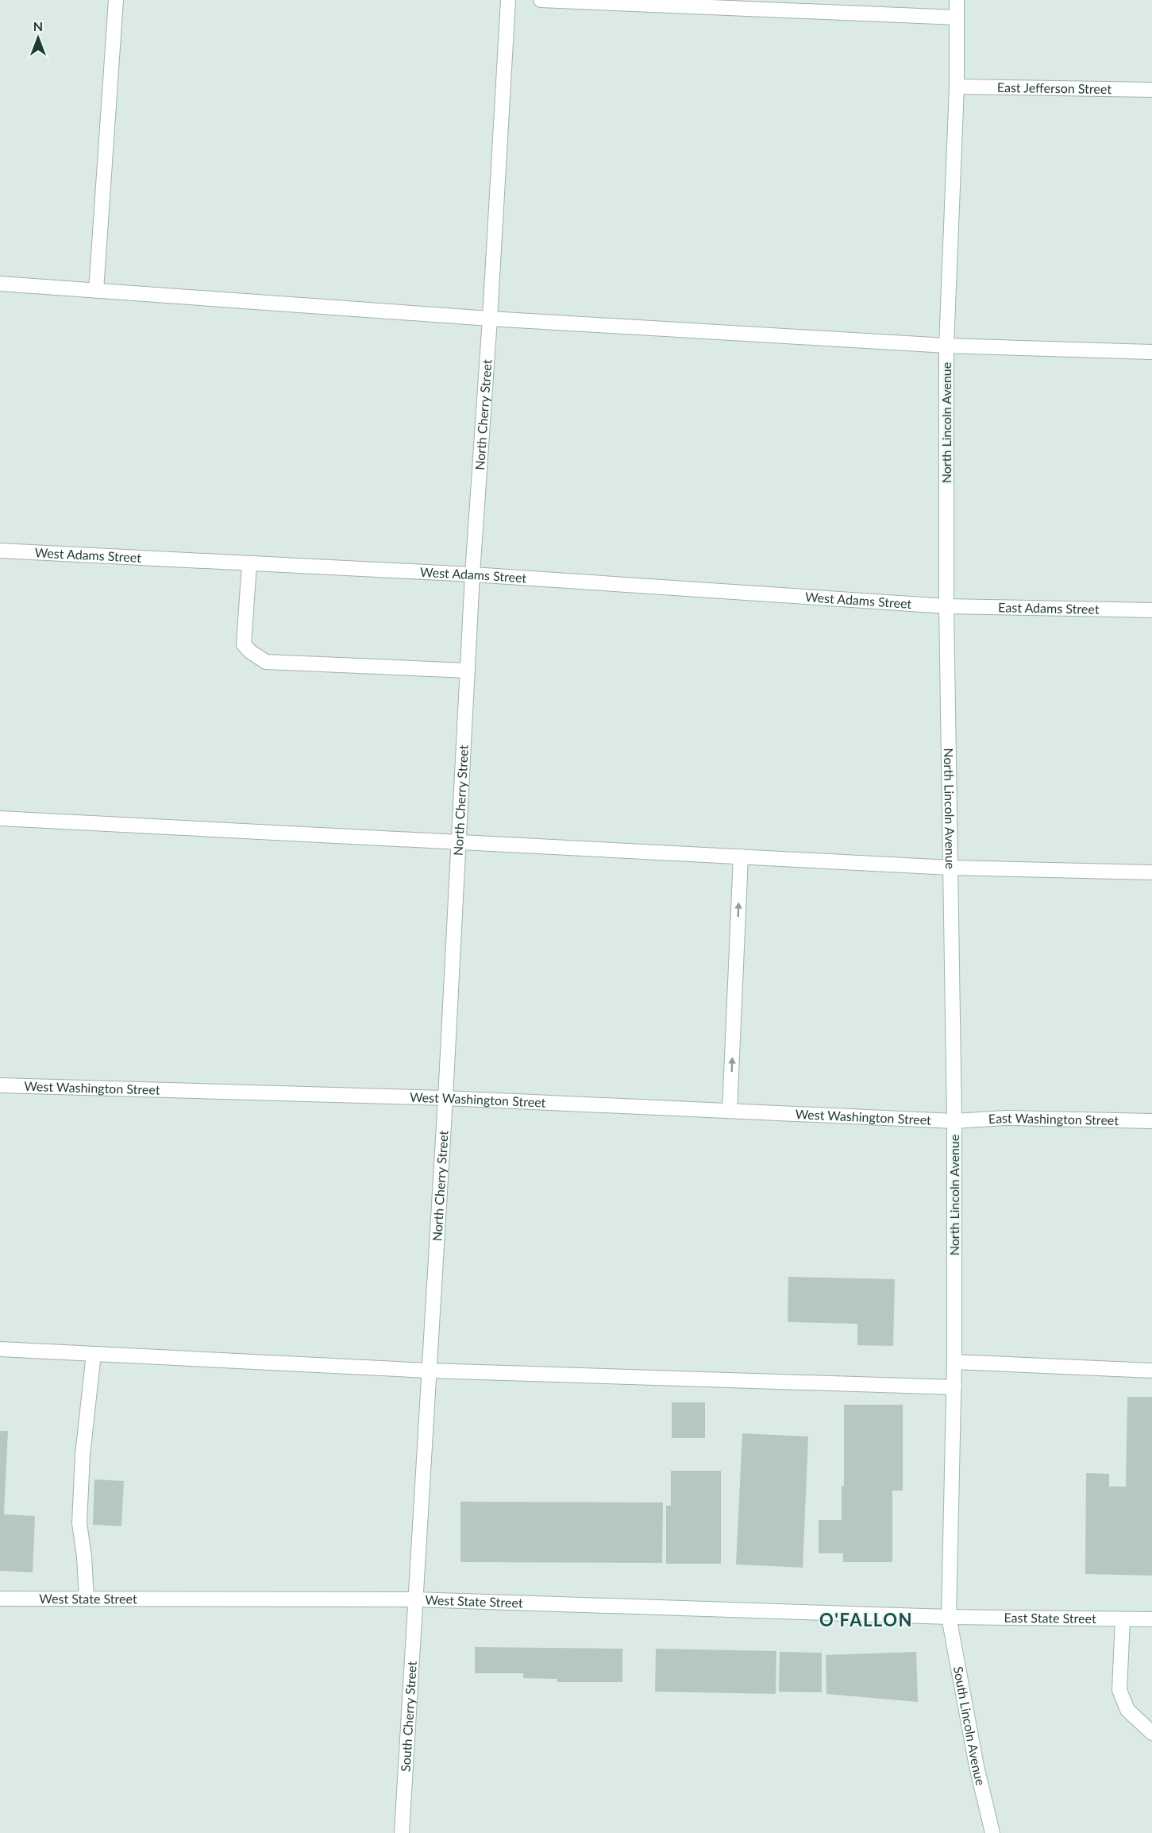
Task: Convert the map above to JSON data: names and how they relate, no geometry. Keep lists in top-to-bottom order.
{
  "streets": {
    "street": [
      "East Jefferson Street",
      "North Cherry Street",
      "North Lincoln Avenue",
      "West Adams Street",
      "East Adams Street",
      "West Washington Street",
      "East Washington Street",
      "West State Street",
      "East State Street",
      "South Cherry Street",
      "South Lincoln Avenue"
    ]
  },
  "crossings": [
    ["East Jefferson Street", "North Lincoln Avenue"],
    ["North Cherry Street", "West Adams Street"],
    ["North Cherry Street", "West Washington Street"],
    ["North Cherry Street", "West State Street"],
    ["North Cherry Street", "South Cherry Street"],
    ["North Lincoln Avenue", "West Adams Street"],
    ["North Lincoln Avenue", "East Adams Street"],
    ["North Lincoln Avenue", "West Washington Street"],
    ["North Lincoln Avenue", "East Washington Street"],
    ["North Lincoln Avenue", "West State Street"],
    ["North Lincoln Avenue", "East State Street"],
    ["North Lincoln Avenue", "South Lincoln Avenue"],
    ["West Adams Street", "East Adams Street"],
    ["West Washington Street", "East Washington Street"],
    ["West State Street", "East State Street"],
    ["West State Street", "South Cherry Street"],
    ["West State Street", "South Lincoln Avenue"],
    ["East State Street", "South Lincoln Avenue"]
  ],
  "districts": ["O'FALLON"],
  "north": "top"
}
